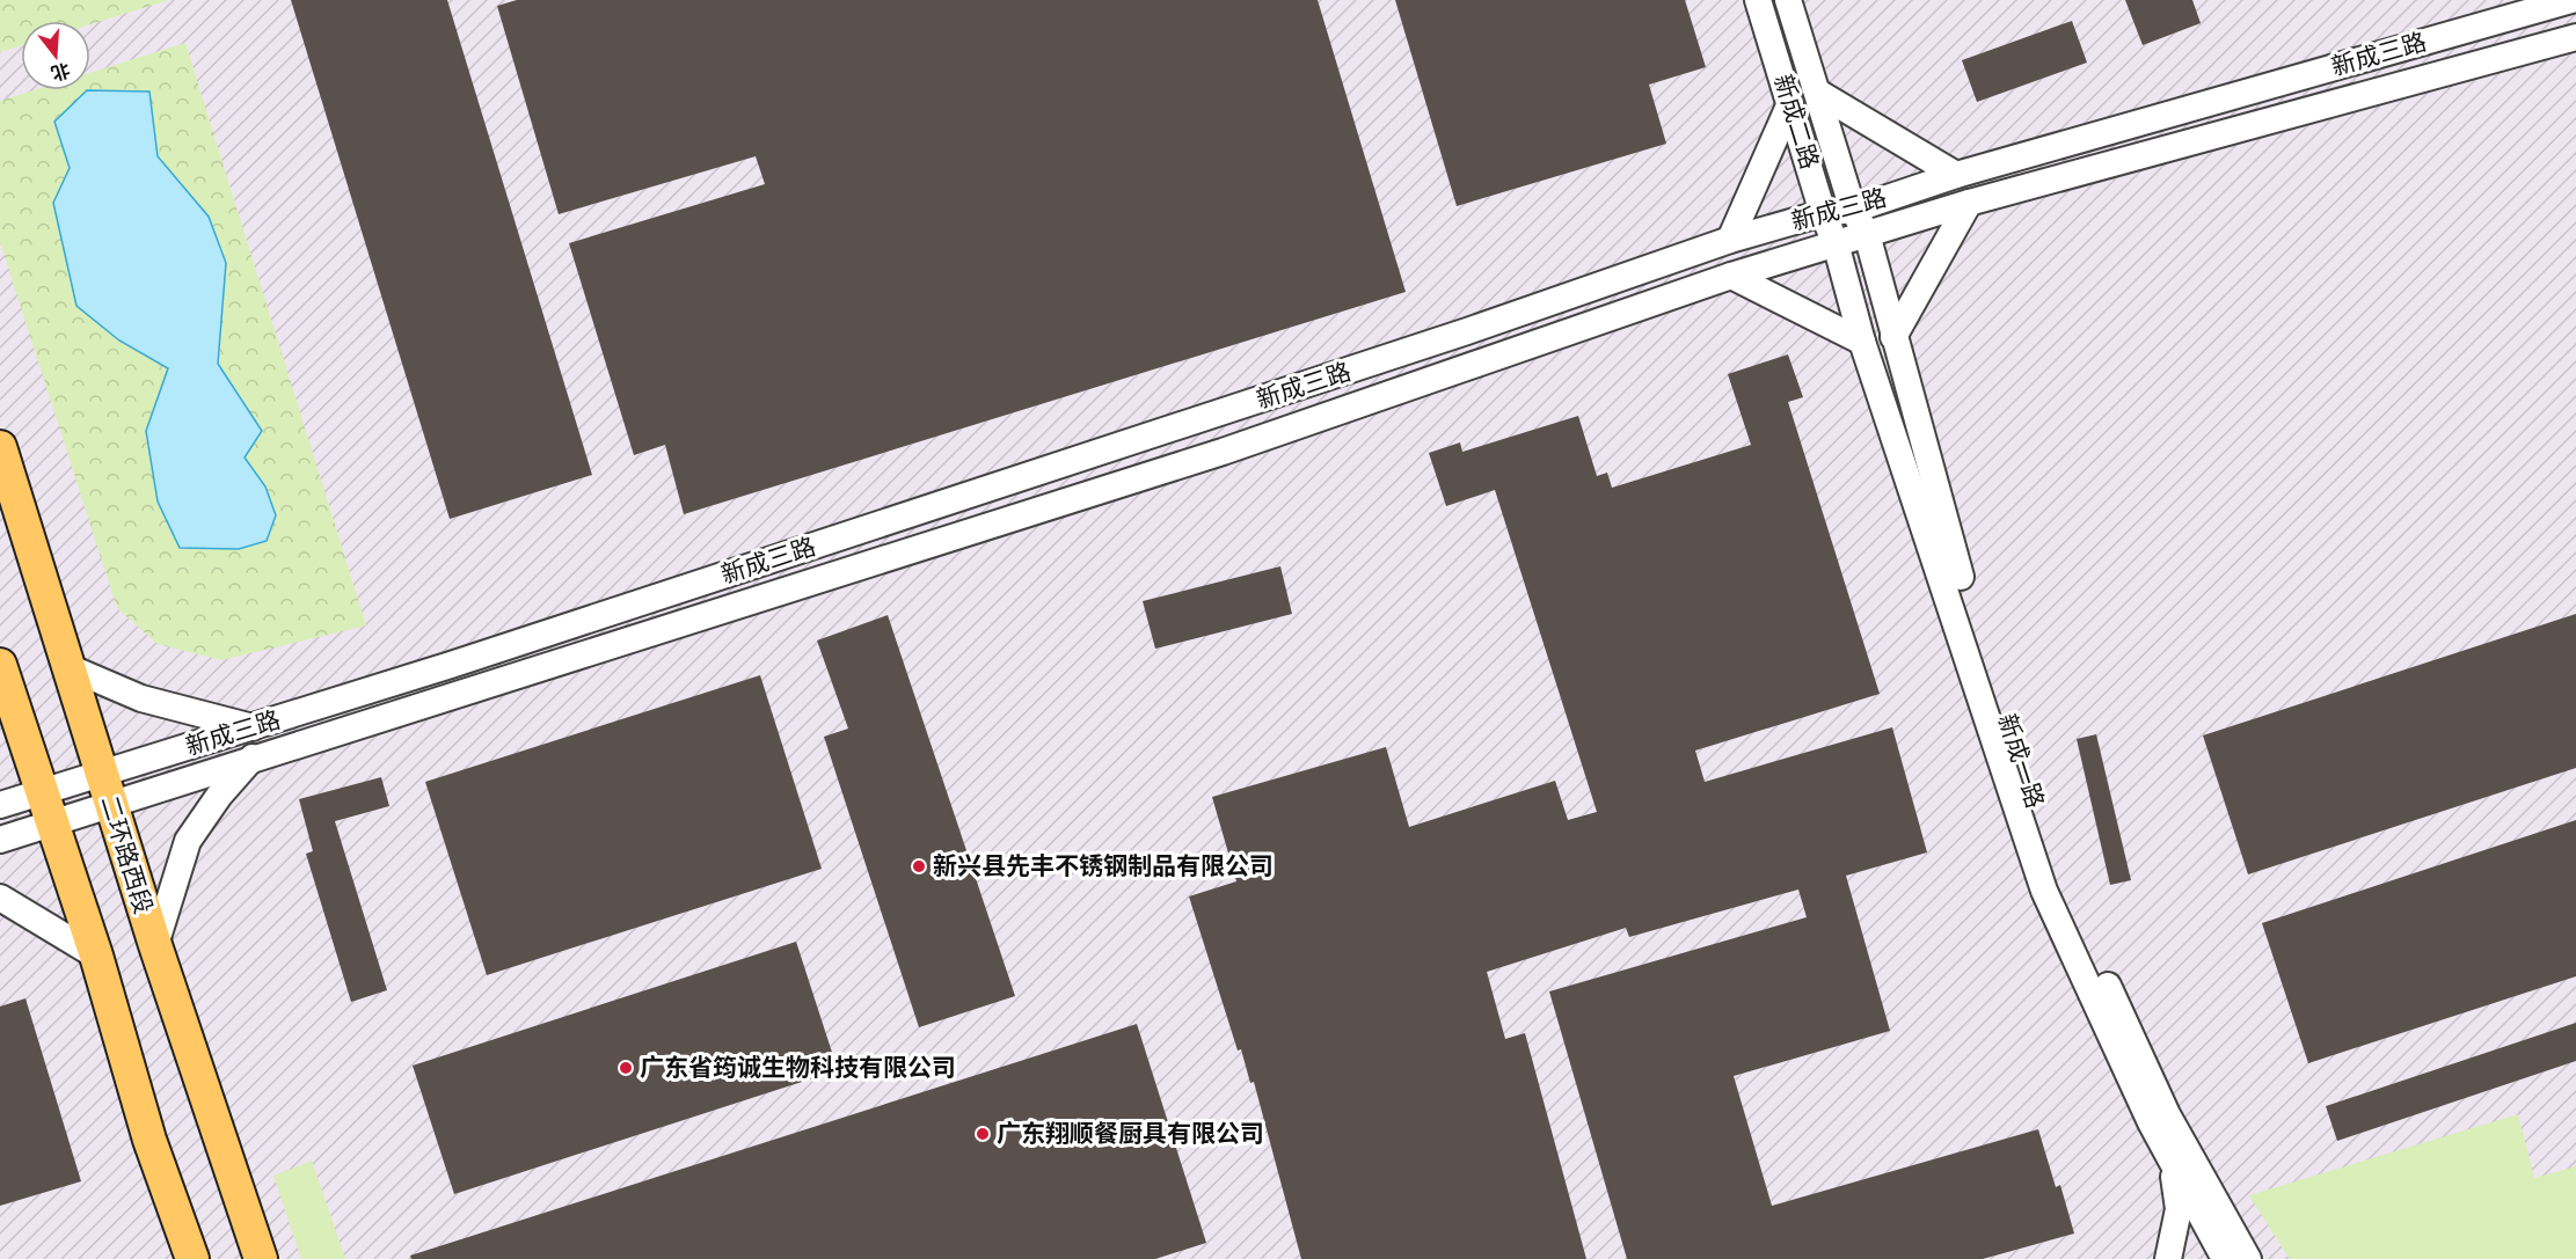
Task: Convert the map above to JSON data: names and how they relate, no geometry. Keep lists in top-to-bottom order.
{
  "streets": {
    "main road": ["二环路西段"],
    "street": ["新成三路", "新成二路", "新成一路"]
  },
  "crossings": [
    ["新成三路", "新成二路"],
    ["新成三路", "新成一路"],
    ["新成三路", "二环路西段"],
    ["新成二路", "新成一路"]
  ],
  "places": ["新兴县先丰不锈钢制品有限公司", "广东省筠诚生物科技有限公司", "广东翔顺餐厨具有限公司"],
  "north": "bottom"
}
